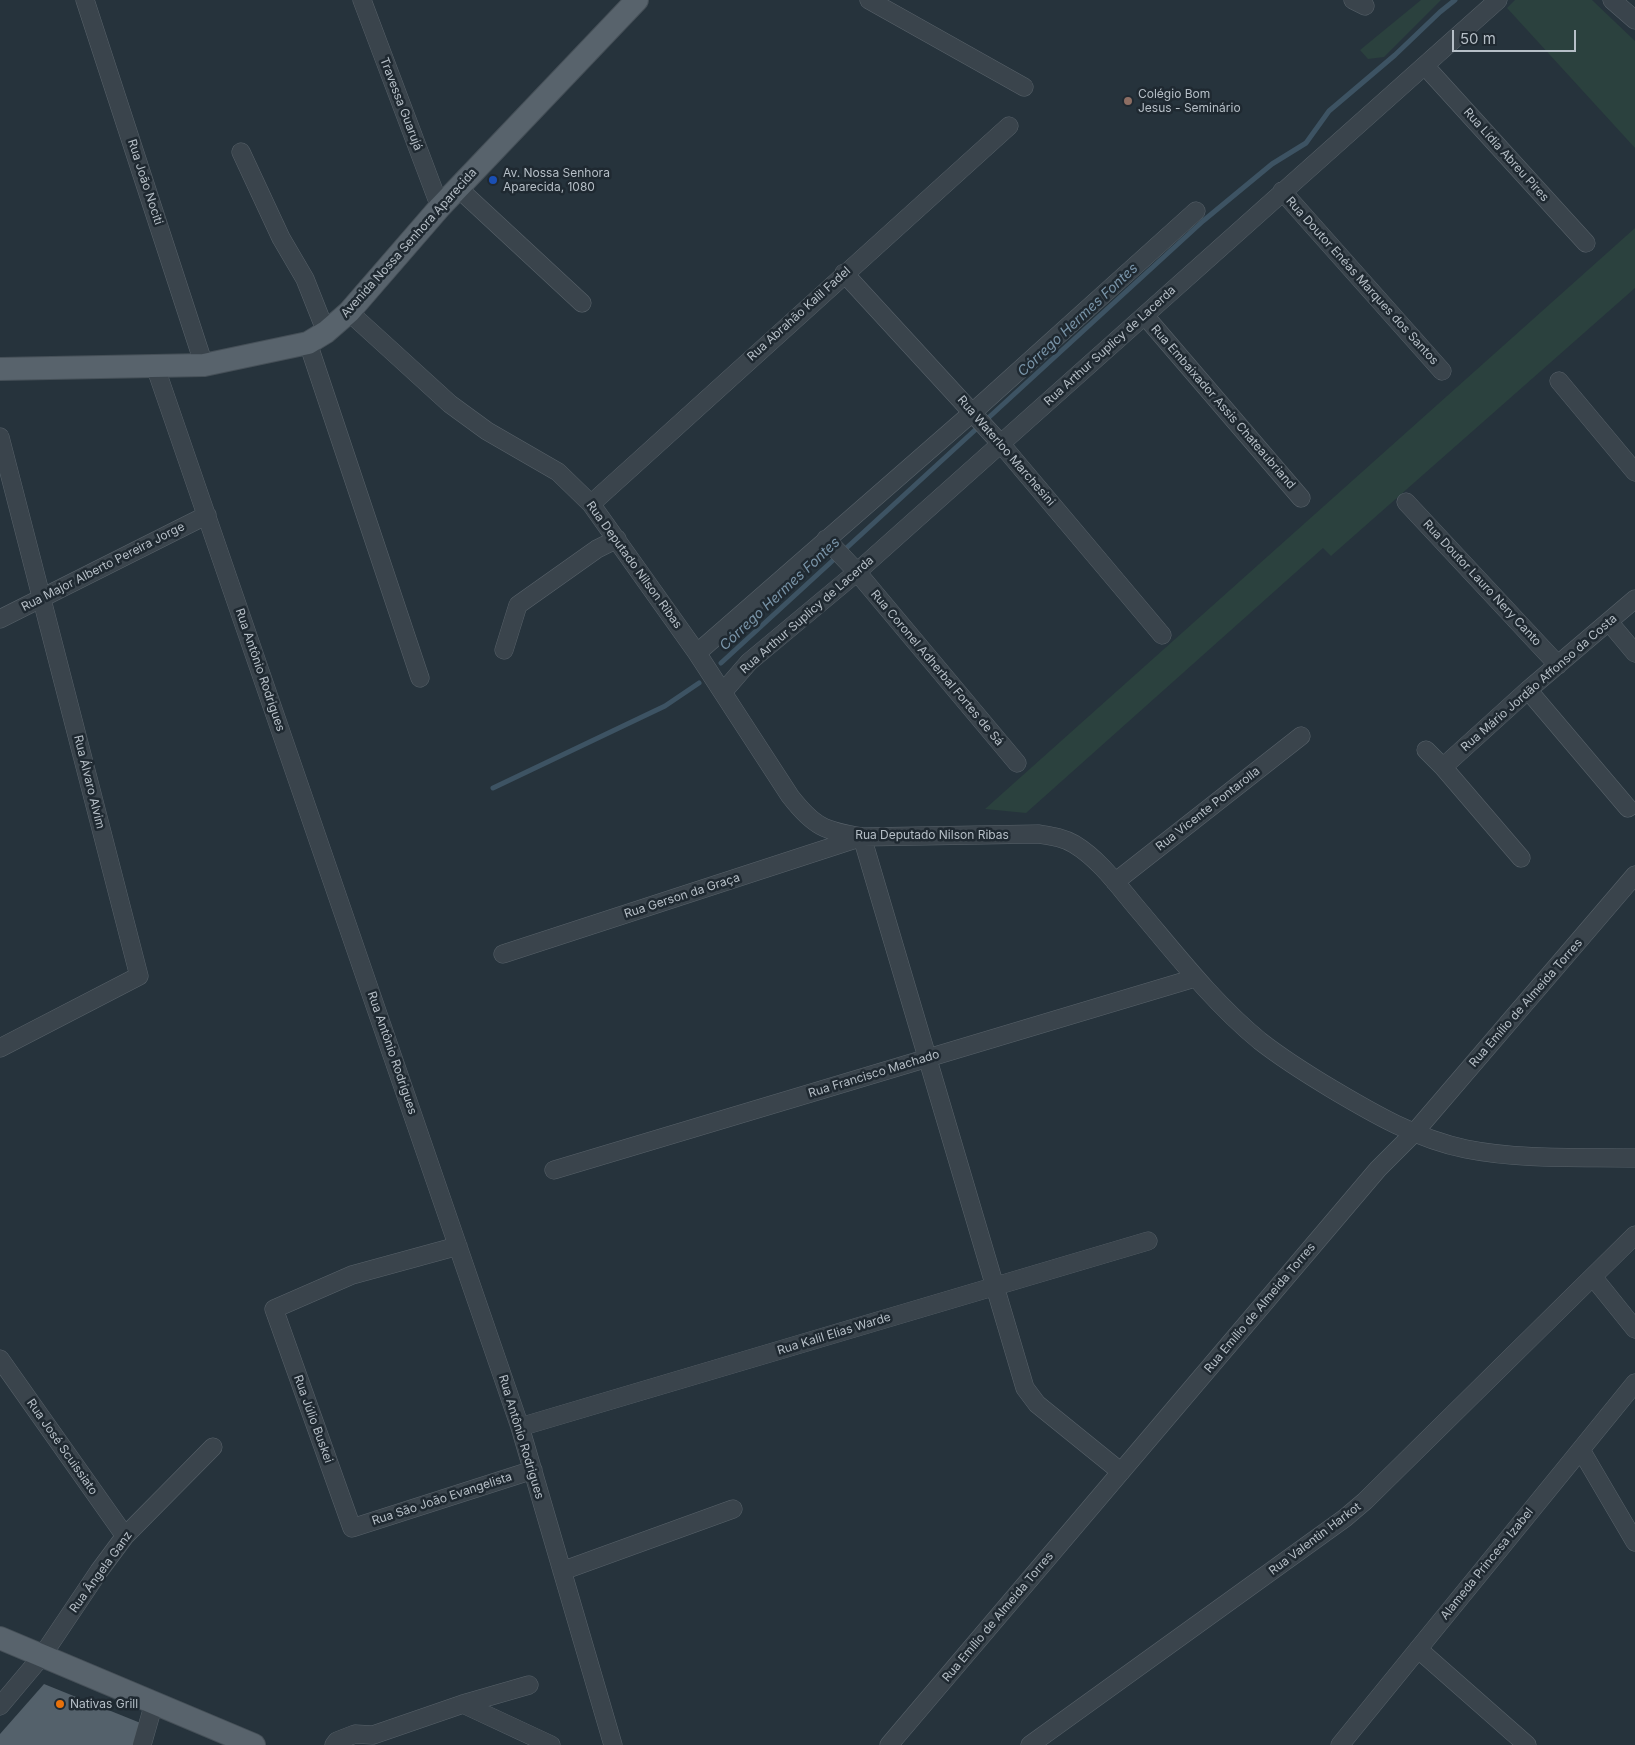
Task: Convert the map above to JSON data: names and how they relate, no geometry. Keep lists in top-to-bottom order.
{
  "streets": {
    "main road": ["Avenida Nossa Senhora Aparecida"],
    "street": [
      "Travessa Guarujá",
      "Rua Lídia Abreu Pires",
      "Rua João Nociti",
      "Rua Doutor Enéas Marques dos Santos",
      "Rua Abrahão Kalil Fadel",
      "Rua Arthur Suplicy de Lacerda",
      "Rua Embaixador Assis Chateaubriand",
      "Rua Waterloo Marchesini",
      "Rua Deputado Nilson Ribas",
      "Rua Major Alberto Pereira Jorge",
      "Rua Doutor Lauro Nery Canto",
      "Rua Coronel Adherbal Fortes de Sá",
      "Rua Antônio Rodrigues",
      "Rua Mário Jordão Affonso da Costa",
      "Rua Álvaro Alvim",
      "Rua Vicente Pontarolla",
      "Rua Gerson da Graça",
      "Rua Emílio de Almeida Torres",
      "Rua Francisco Machado",
      "Rua Kalil Elias Warde",
      "Rua Júlio Buskei",
      "Rua José Scuissiato",
      "Rua São João Evangelista",
      "Rua Valentin Harkot",
      "Alameda Princesa Izabel",
      "Rua Ângela Ganz"
    ]
  },
  "crossings": [
    ["Travessa Guarujá", "Avenida Nossa Senhora Aparecida"],
    ["Rua Lídia Abreu Pires", "Rua Arthur Suplicy de Lacerda"],
    ["Rua João Nociti", "Avenida Nossa Senhora Aparecida"],
    ["Avenida Nossa Senhora Aparecida", "Rua Deputado Nilson Ribas"],
    ["Avenida Nossa Senhora Aparecida", "Rua Antônio Rodrigues"],
    ["Rua Doutor Enéas Marques dos Santos", "Rua Arthur Suplicy de Lacerda"],
    ["Rua Abrahão Kalil Fadel", "Rua Waterloo Marchesini"],
    ["Rua Abrahão Kalil Fadel", "Rua Deputado Nilson Ribas"],
    ["Rua Arthur Suplicy de Lacerda", "Rua Embaixador Assis Chateaubriand"],
    ["Rua Arthur Suplicy de Lacerda", "Rua Waterloo Marchesini"],
    ["Rua Arthur Suplicy de Lacerda", "Rua Deputado Nilson Ribas"],
    ["Rua Arthur Suplicy de Lacerda", "Rua Coronel Adherbal Fortes de Sá"],
    ["Rua Deputado Nilson Ribas", "Rua Vicente Pontarolla"],
    ["Rua Deputado Nilson Ribas", "Rua Gerson da Graça"],
    ["Rua Deputado Nilson Ribas", "Rua Emílio de Almeida Torres"],
    ["Rua Deputado Nilson Ribas", "Rua Francisco Machado"],
    ["Rua Major Alberto Pereira Jorge", "Rua Antônio Rodrigues"],
    ["Rua Major Alberto Pereira Jorge", "Rua Álvaro Alvim"],
    ["Rua Doutor Lauro Nery Canto", "Rua Mário Jordão Affonso da Costa"],
    ["Rua Antônio Rodrigues", "Rua Kalil Elias Warde"],
    ["Rua Antônio Rodrigues", "Rua Júlio Buskei"],
    ["Rua Antônio Rodrigues", "Rua São João Evangelista"],
    ["Rua Júlio Buskei", "Rua São João Evangelista"],
    ["Rua José Scuissiato", "Rua Ângela Ganz"]
  ],
  "water": ["Córrego Hermes Fontes"],
  "places": ["Colégio Bom Jesus - Seminário", "Av. Nossa Senhora Aparecida, 1080", "Nativas Grill"],
  "scale_bar": "50 m"
}
